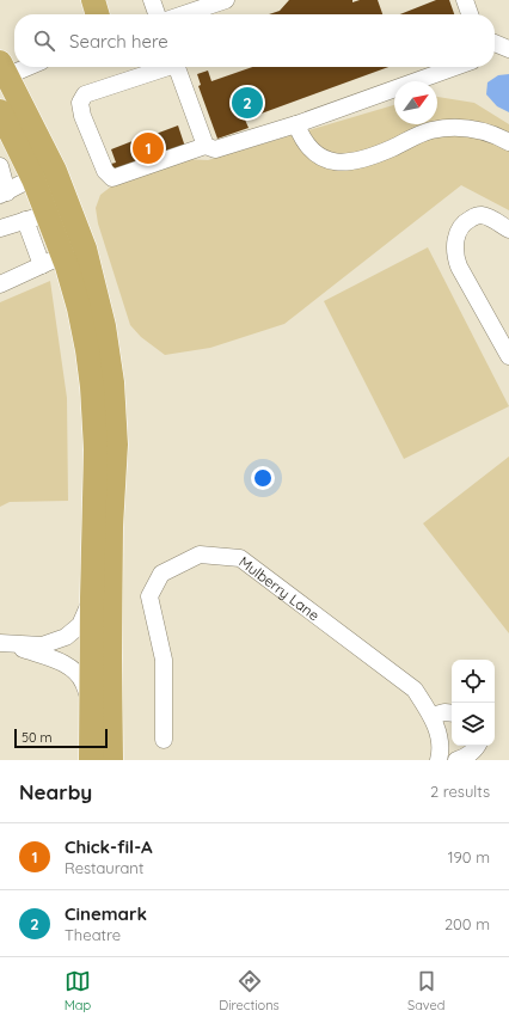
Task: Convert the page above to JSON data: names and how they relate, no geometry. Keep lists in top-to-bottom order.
{
  "streets": {
    "street": ["Mulberry Lane"]
  },
  "scale_bar": "50 m",
  "north": "top right",
  "page": {
    "search": "Search here",
    "pins": ["2", "1"],
    "scale": "50 m",
    "heading": ["Nearby", "2 results"],
    "list": [
      {
        "mark": "1",
        "name": "Chick-fil-A",
        "note": "Restaurant",
        "value": "190 m"
      },
      {
        "mark": "2",
        "name": "Cinemark",
        "note": "Theatre",
        "value": "200 m"
      }
    ],
    "nav": ["Map", "Directions", "Saved"]
  }
}
